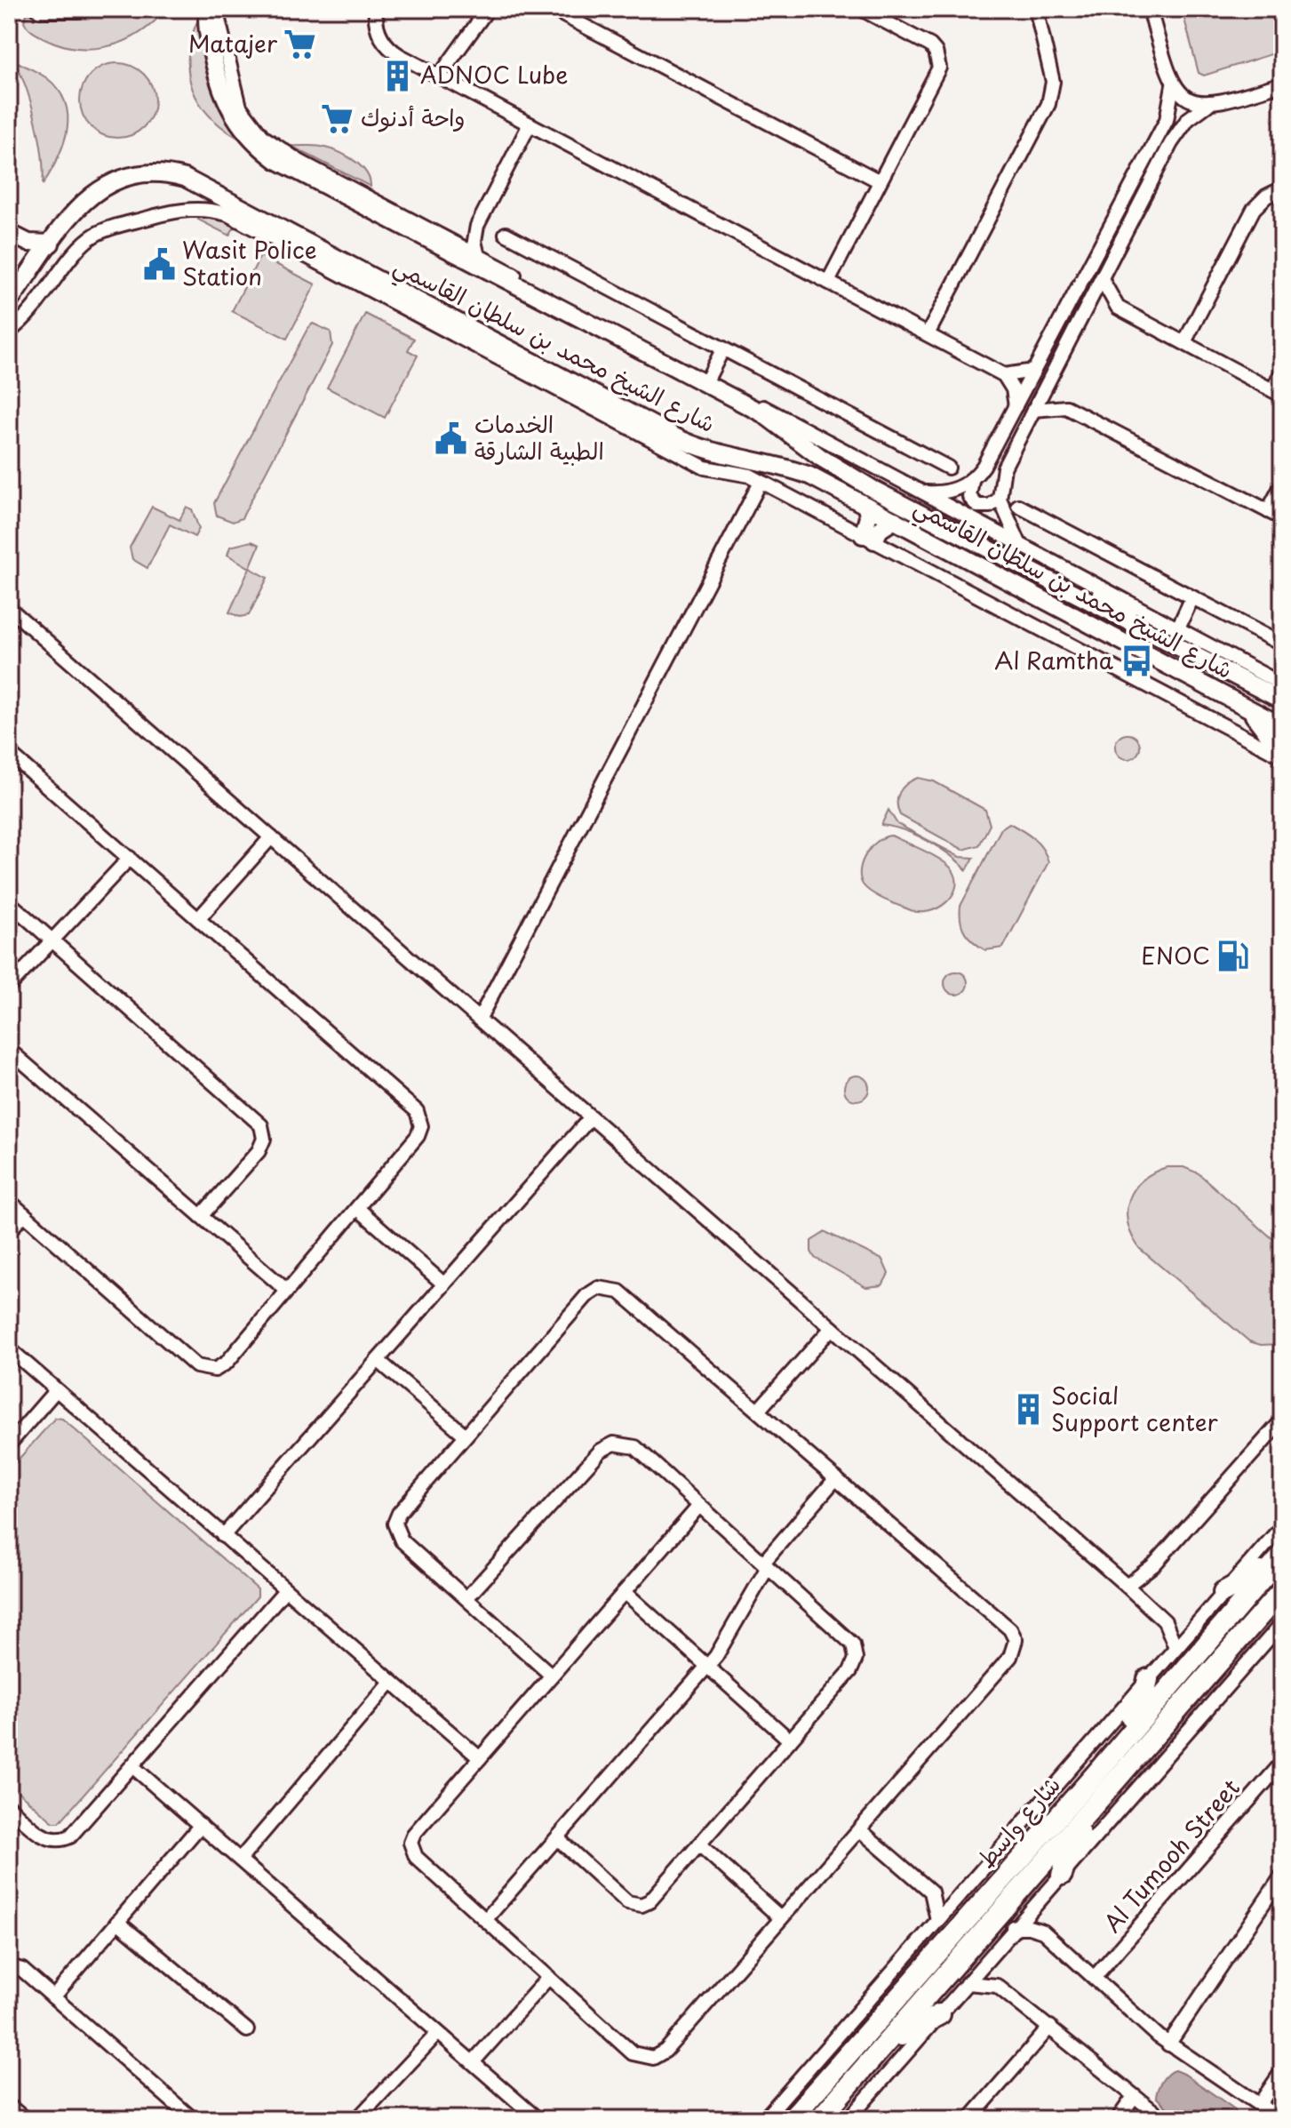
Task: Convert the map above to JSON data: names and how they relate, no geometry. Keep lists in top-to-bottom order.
{
  "streets": {
    "highway": ["شارع واسط"],
    "main road": ["شارع الشيخ محمد بن سلطان القاسمي"],
    "street": ["Al Tumooh Street"]
  },
  "places": {
    "supermarket": ["Matajer", "واحة أدنوك"],
    "building": ["ADNOC Lube", "Social Support center"],
    "public building": ["Wasit Police Station", "الخدمات الطبية الشارقة"],
    "bus stop": ["Al Ramtha"],
    "fuel station": ["ENOC"]
  }
}
